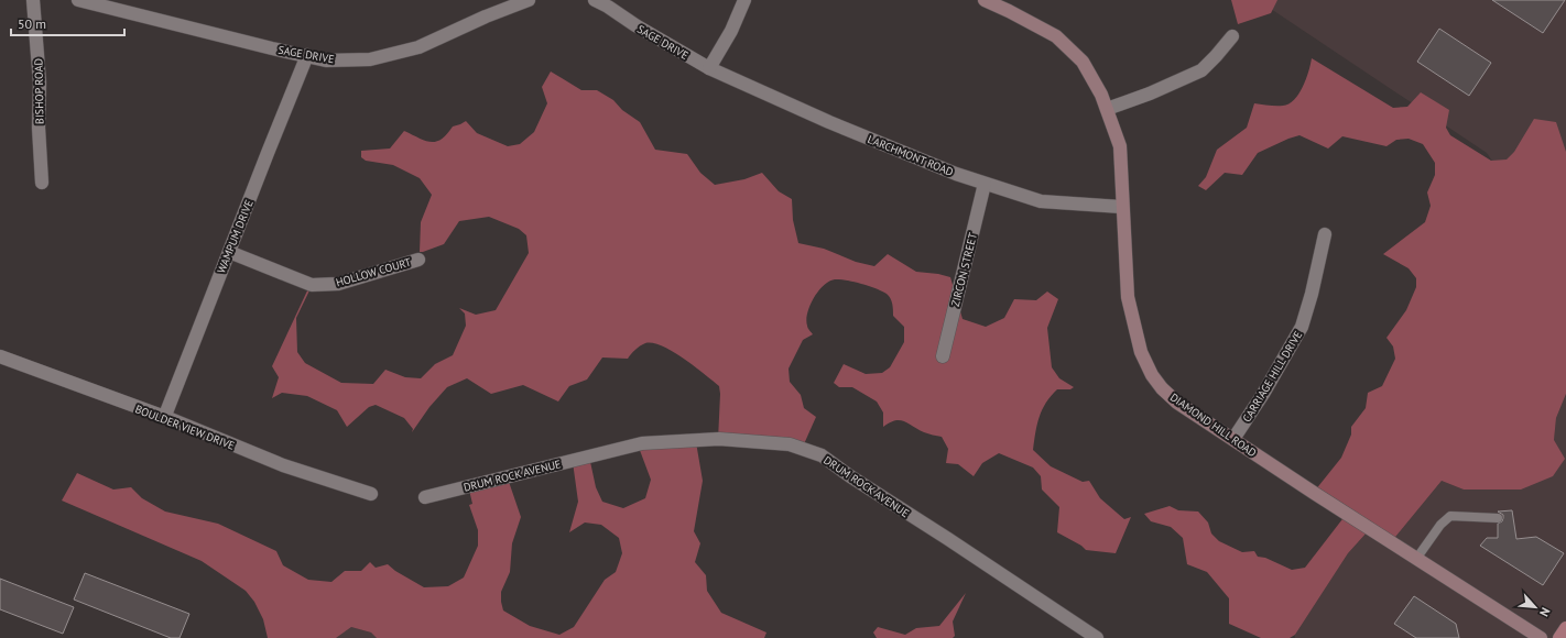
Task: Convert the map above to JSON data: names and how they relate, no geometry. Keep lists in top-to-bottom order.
{
  "streets": {
    "street": [
      "SAGE DRIVE",
      "BISHOP ROAD",
      "LARCHMONT ROAD",
      "WAMPUM DRIVE",
      "ZIRCON STREET",
      "HOLLOW COURT",
      "CARRIAGE HILL DRIVE",
      "DIAMOND HILL ROAD",
      "BOULDER VIEW DRIVE",
      "DRUM ROCK AVENUE"
    ]
  },
  "crossings": [
    ["SAGE DRIVE", "LARCHMONT ROAD"],
    ["SAGE DRIVE", "WAMPUM DRIVE"],
    ["LARCHMONT ROAD", "ZIRCON STREET"],
    ["LARCHMONT ROAD", "DIAMOND HILL ROAD"],
    ["WAMPUM DRIVE", "HOLLOW COURT"],
    ["WAMPUM DRIVE", "BOULDER VIEW DRIVE"],
    ["CARRIAGE HILL DRIVE", "DIAMOND HILL ROAD"]
  ],
  "scale_bar": "50 m",
  "north": "bottom right"
}
